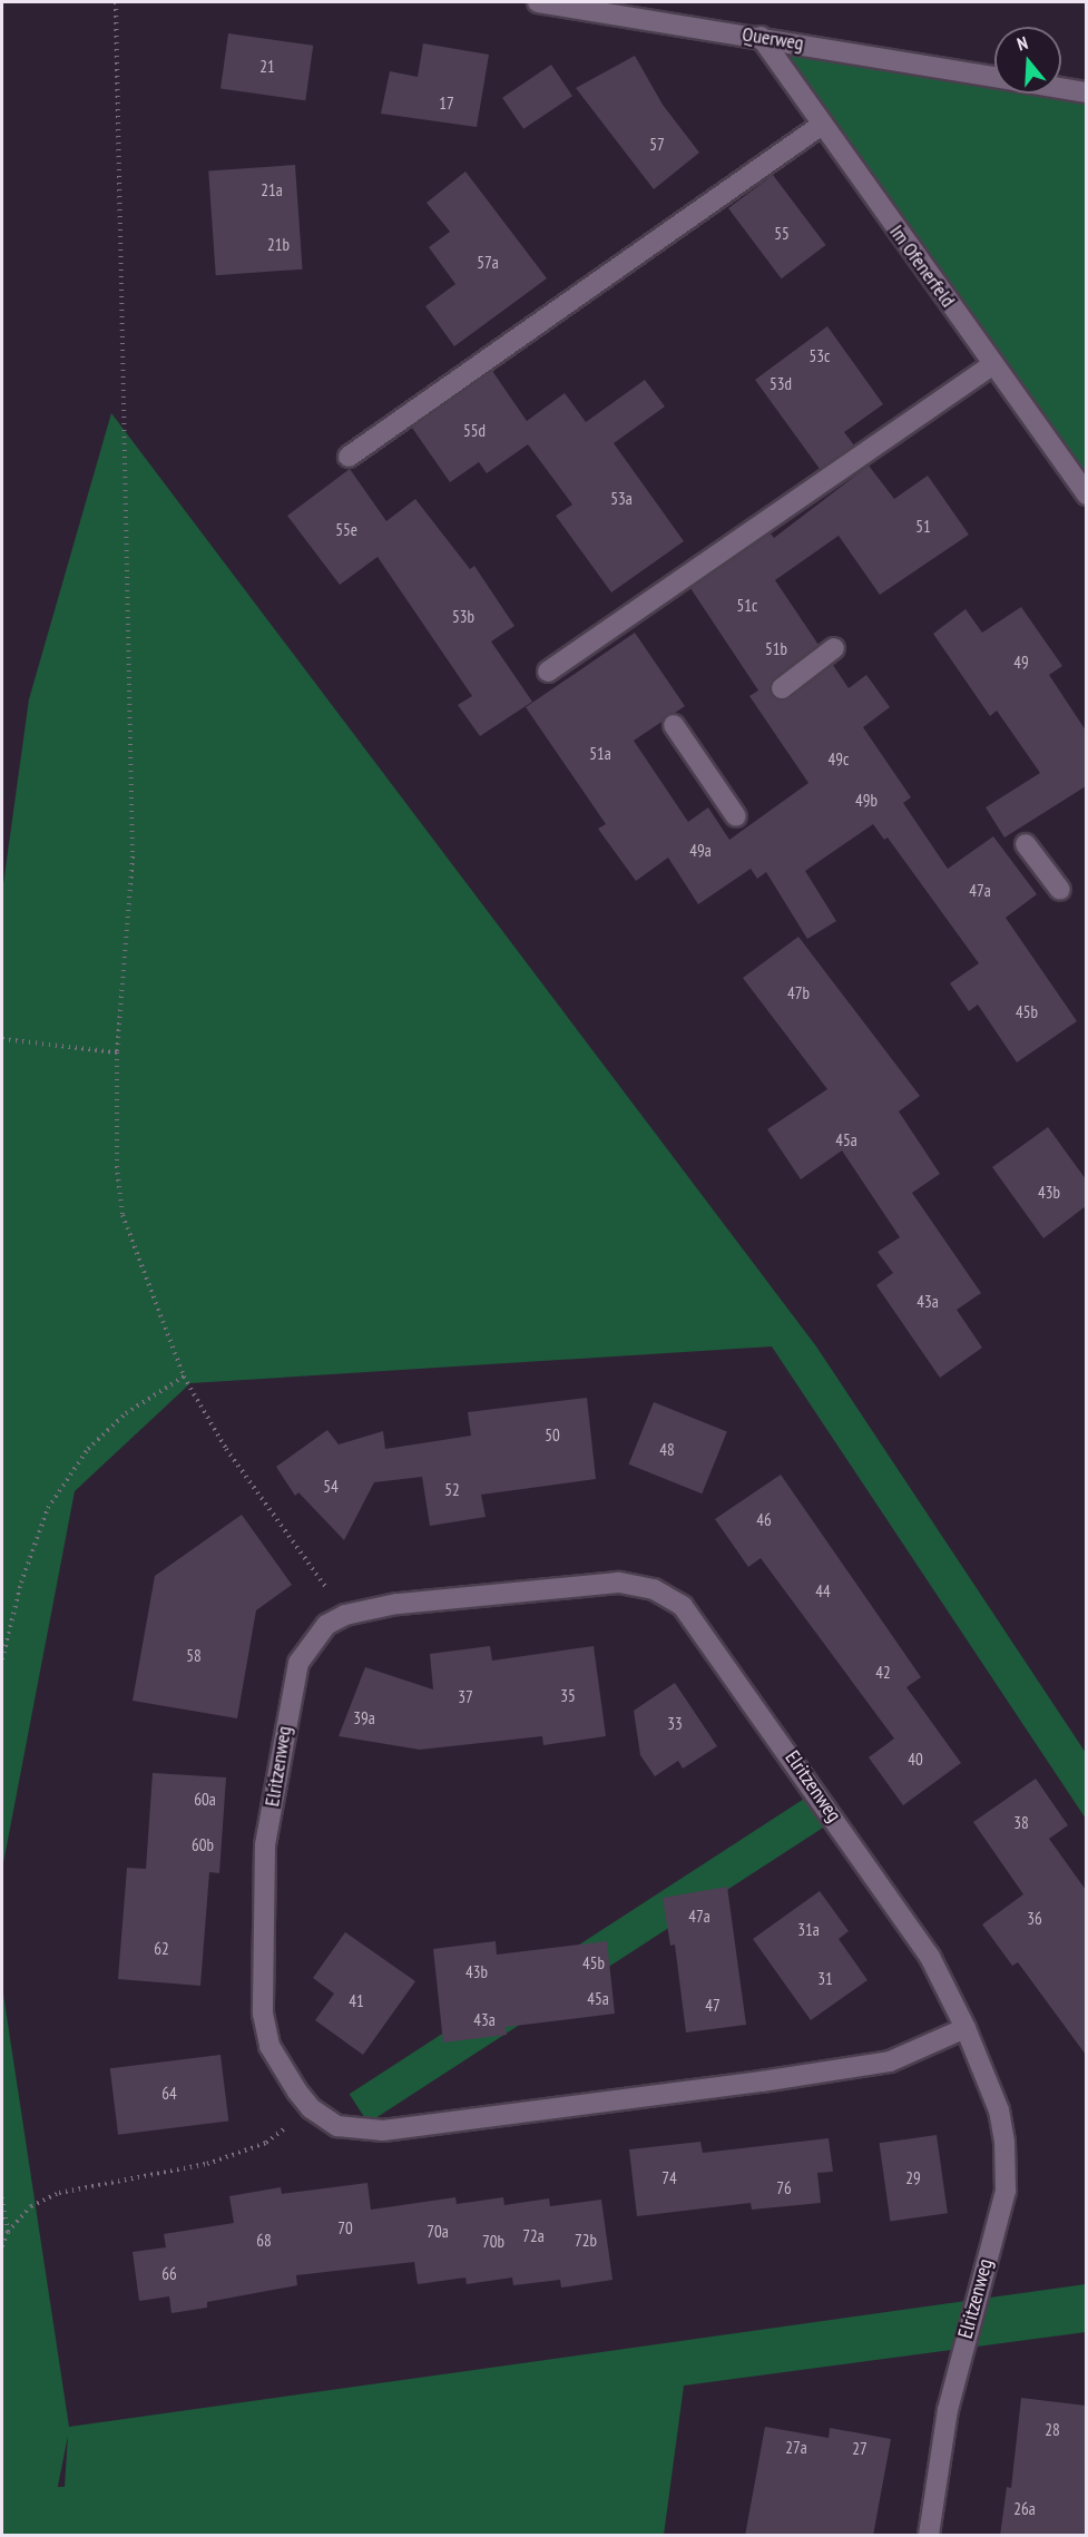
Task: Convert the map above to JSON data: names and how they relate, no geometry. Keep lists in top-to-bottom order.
{
  "streets": {
    "street": ["Querweg", "Im Ofenerfeld", "Elritzenweg"]
  },
  "crossings": [
    ["Querweg", "Im Ofenerfeld"]
  ],
  "house_numbers": [
    "21",
    "17",
    "57",
    "21a",
    "55",
    "21b",
    "57a",
    "53c",
    "53d",
    "55d",
    "53a",
    "51",
    "55e",
    "51c",
    "53b",
    "51b",
    "49",
    "51a",
    "49c",
    "49b",
    "49a",
    "47a",
    "47b",
    "45b",
    "45a",
    "43b",
    "43a",
    "50",
    "48",
    "54",
    "52",
    "46",
    "44",
    "58",
    "42",
    "35",
    "37",
    "39a",
    "33",
    "40",
    "60a",
    "38",
    "60b",
    "47a",
    "36",
    "31a",
    "62",
    "45b",
    "43b",
    "31",
    "45a",
    "41",
    "47",
    "43a",
    "64",
    "74",
    "29",
    "76",
    "70",
    "70a",
    "72a",
    "68",
    "72b",
    "70b",
    "66",
    "28",
    "27a",
    "27",
    "26a"
  ],
  "north": "top"
}
